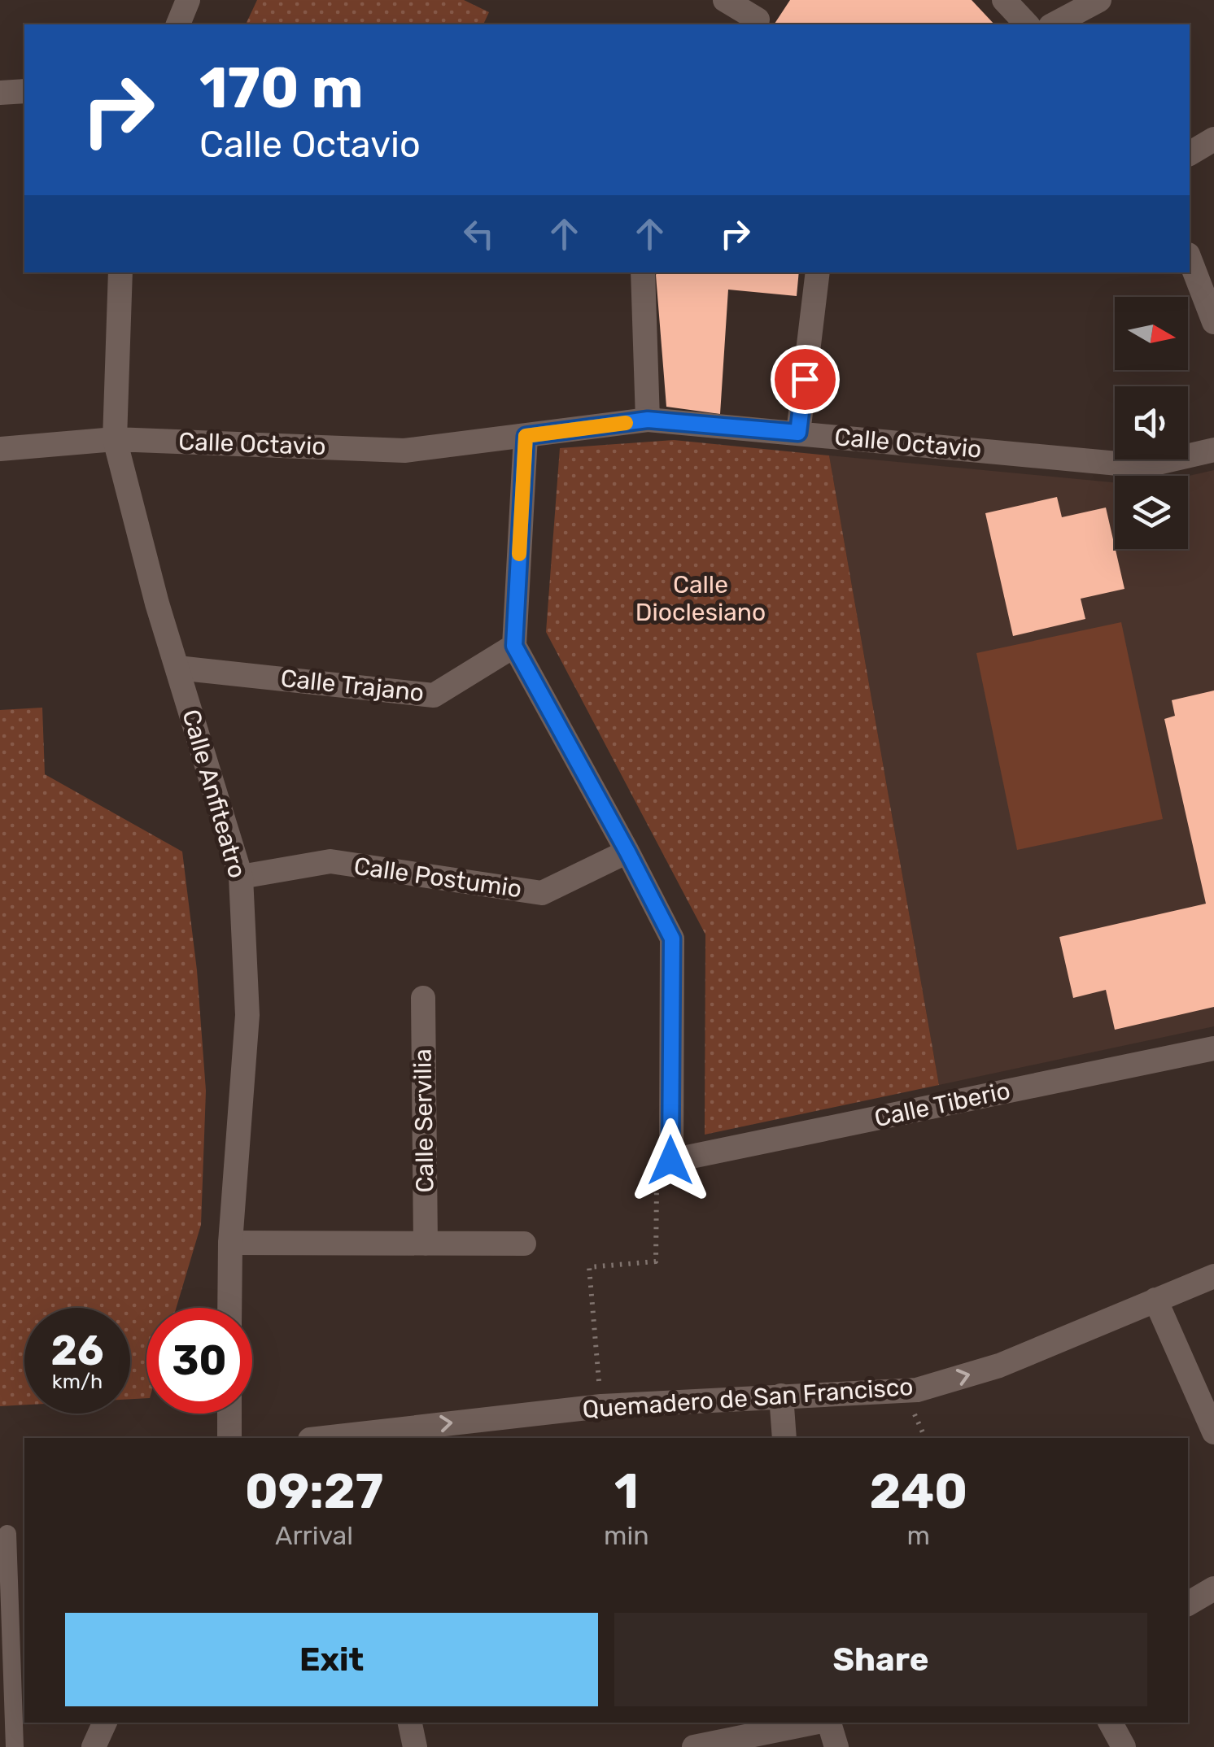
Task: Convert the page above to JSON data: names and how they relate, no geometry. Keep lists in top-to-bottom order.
{
  "streets": {
    "street": [
      "Calle Octavio",
      "Calle Trajano",
      "Calle Anfiteatro",
      "Calle Postumio",
      "Calle Tiberio",
      "Calle Servilia",
      "Quemadero de San Francisco"
    ]
  },
  "crossings": [
    ["Calle Octavio", "Calle Anfiteatro"],
    ["Calle Trajano", "Calle Anfiteatro"],
    ["Calle Anfiteatro", "Calle Postumio"]
  ],
  "parks": ["Calle Dioclesiano"],
  "north": "right",
  "page": {
    "turn": ["170 m", "Calle Octavio"],
    "speed": "26 km/h",
    "limit": "30",
    "eta": [
      "09:27",
      "Arrival",
      "1",
      "min",
      "240",
      "m"
    ],
    "buttons": ["Exit", "Share"]
  }
}
